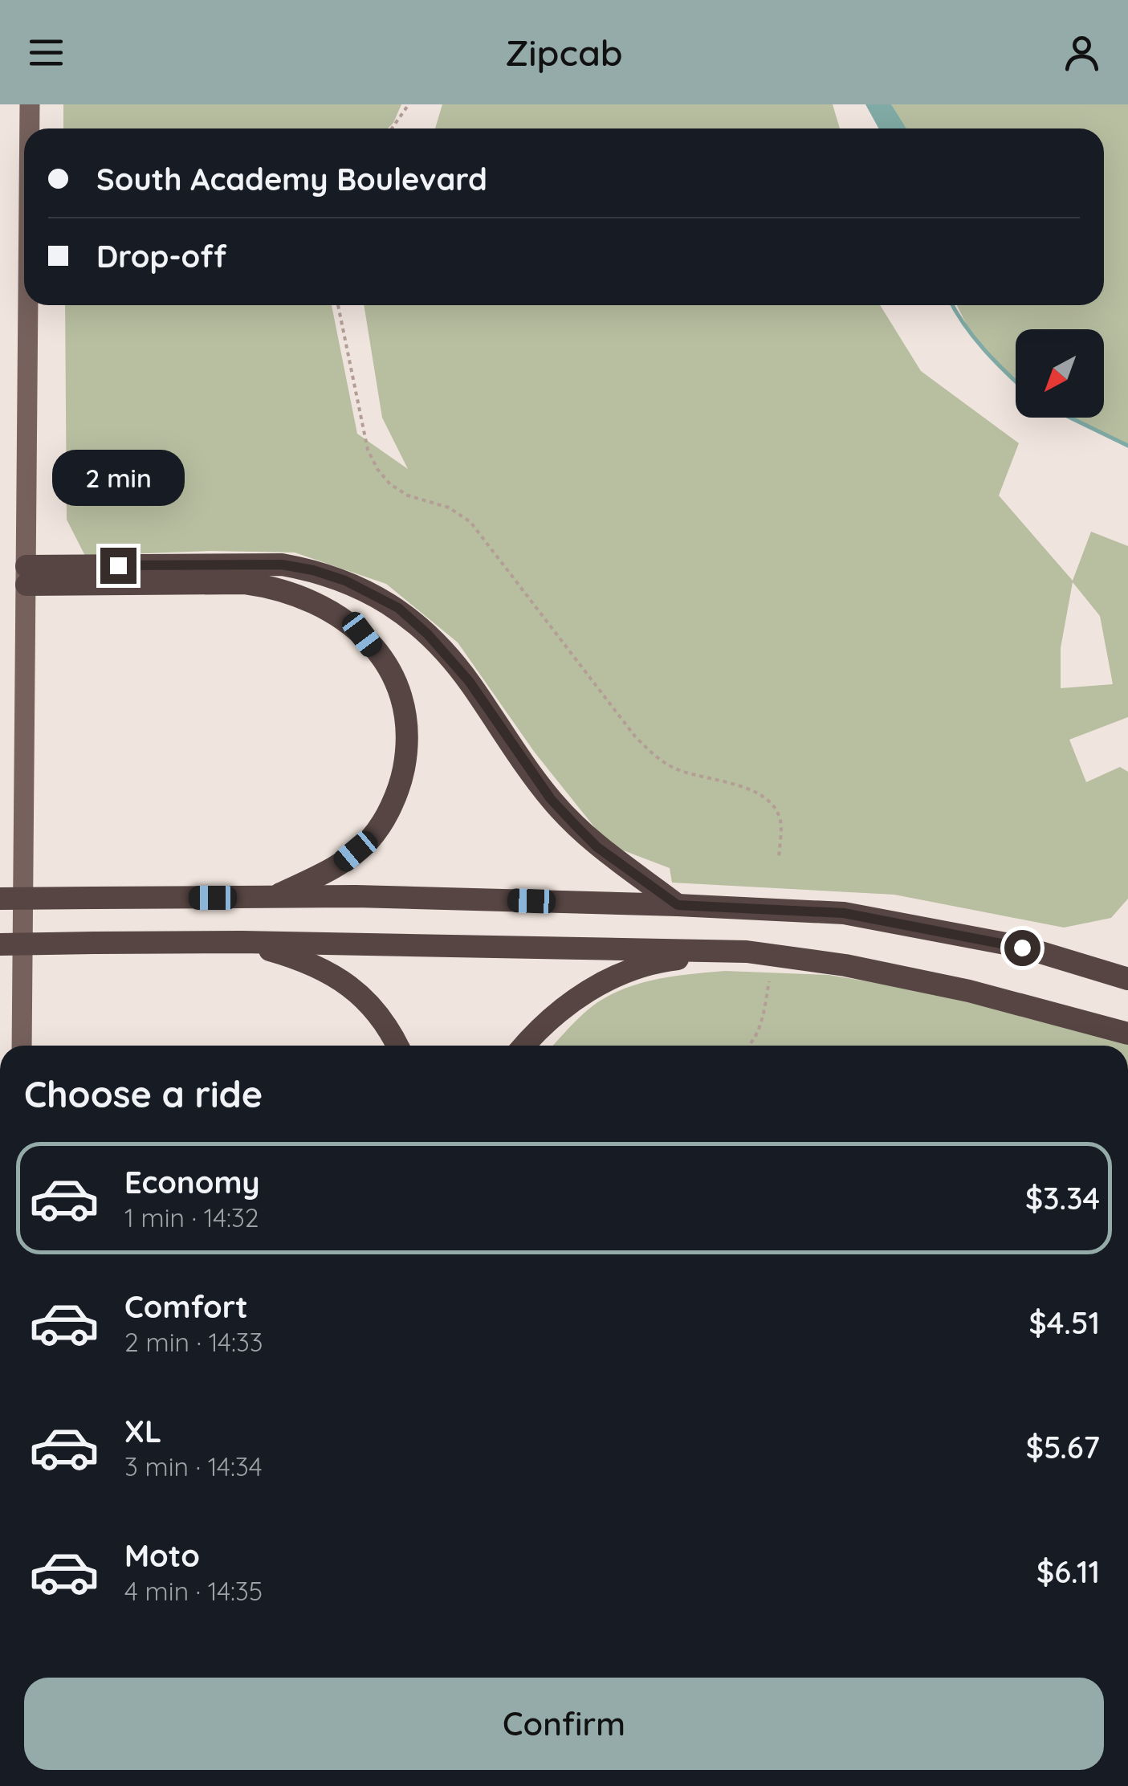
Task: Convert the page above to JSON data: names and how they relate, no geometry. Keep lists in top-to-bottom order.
{
  "north": "bottom left",
  "page": {
    "header": "Zipcab",
    "banner": ["South Academy Boulevard", "Drop-off"],
    "bubble": "2 min",
    "heading": "Choose a ride",
    "list": [
      {
        "name": "Economy",
        "note": "1 min · 14:32",
        "value": "$3.34"
      },
      {
        "name": "Comfort",
        "note": "2 min · 14:33",
        "value": "$4.51"
      },
      {
        "name": "XL",
        "note": "3 min · 14:34",
        "value": "$5.67"
      },
      {
        "name": "Moto",
        "note": "4 min · 14:35",
        "value": "$6.11"
      }
    ],
    "buttons": "Confirm"
  }
}
